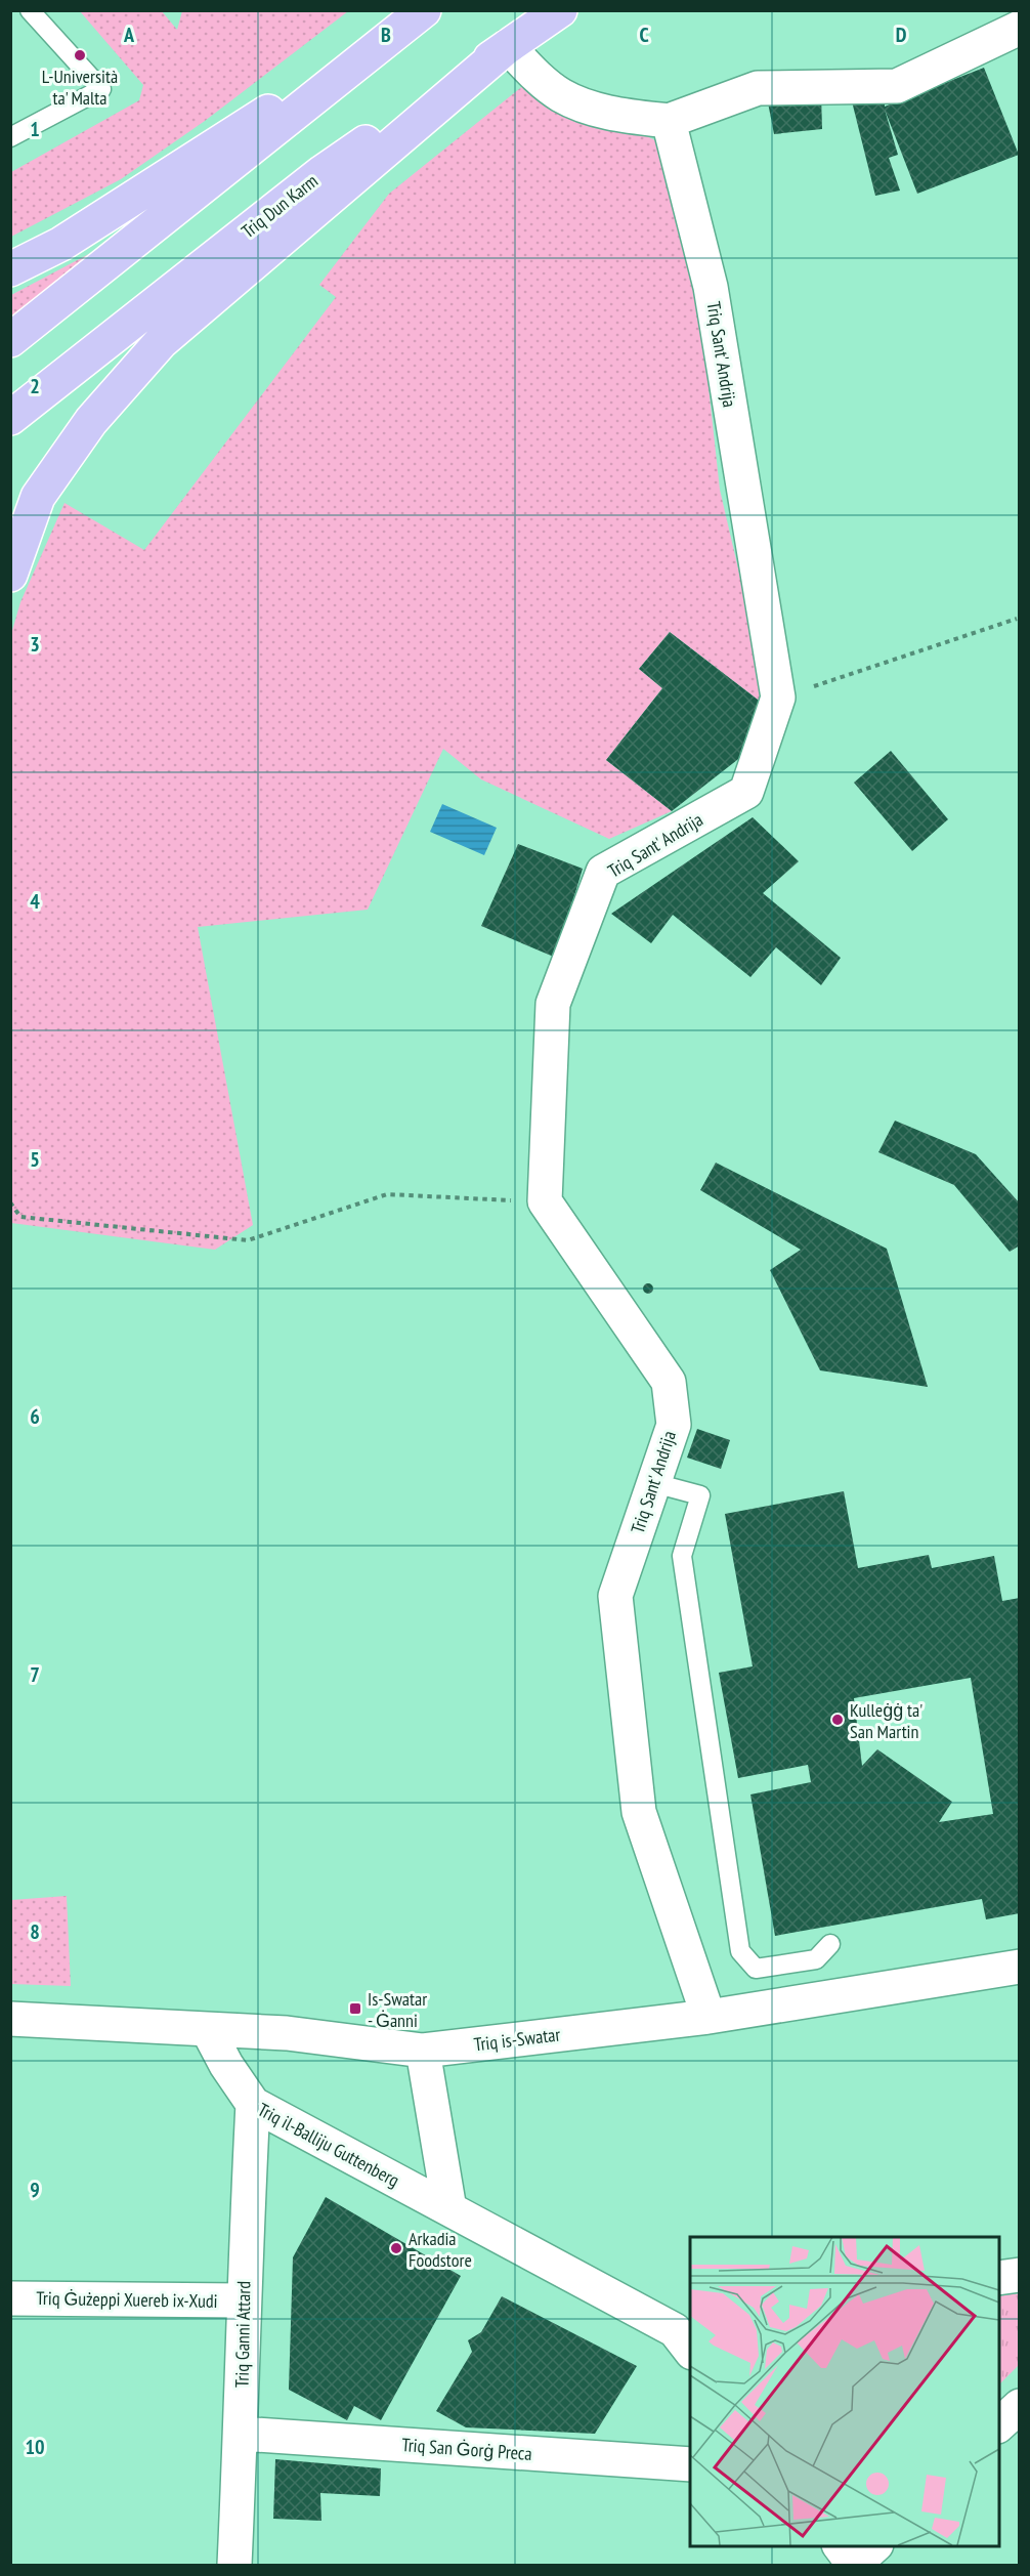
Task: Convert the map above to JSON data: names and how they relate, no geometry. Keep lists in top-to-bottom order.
{
  "streets": {
    "highway": ["Triq Dun Karm"],
    "street": [
      "Triq Sant' Andrija",
      "Triq is-Swatar",
      "Triq il-Balliju Guttenberg",
      "Triq Ġużeppi Xuereb ix-Xudi",
      "Triq Ganni Attard",
      "Triq San Ġorġ Preca"
    ]
  },
  "crossings": [
    ["Triq Sant' Andrija", "Triq is-Swatar"],
    ["Triq is-Swatar", "Triq il-Balliju Guttenberg"],
    ["Triq il-Balliju Guttenberg", "Triq Ganni Attard"],
    ["Triq Ġużeppi Xuereb ix-Xudi", "Triq Ganni Attard"],
    ["Triq Ganni Attard", "Triq San Ġorġ Preca"]
  ],
  "places": {
    "other": ["L-Università ta' Malta", "Kulleġġ ta' San Martin", "Arkadia Foodstore"],
    "transit": ["Is-Swatar - Ġanni"]
  },
  "grid": {
    "columns": [
      "A",
      "B",
      "C",
      "D"
    ],
    "rows": [
      "1",
      "2",
      "3",
      "4",
      "5",
      "6",
      "7",
      "8",
      "9",
      "10"
    ]
  }
}
